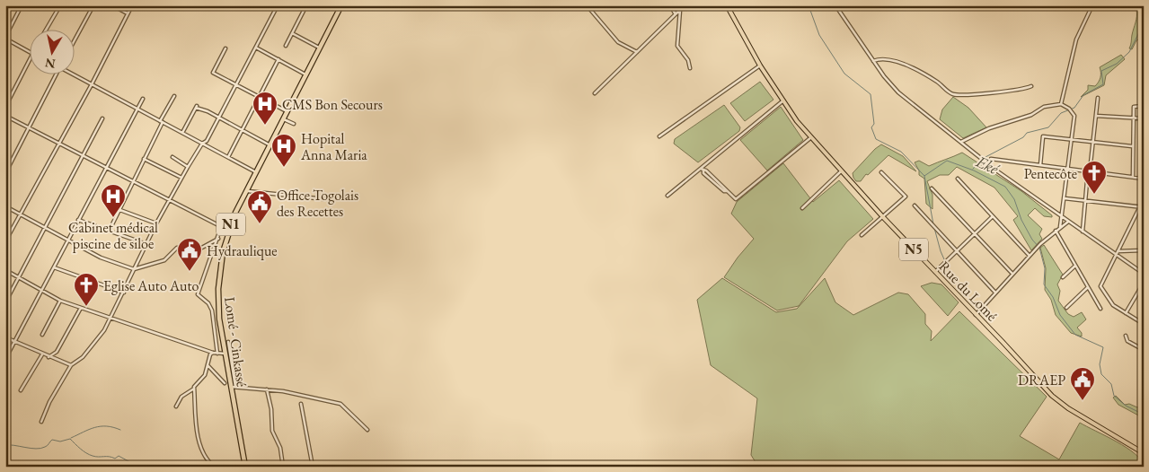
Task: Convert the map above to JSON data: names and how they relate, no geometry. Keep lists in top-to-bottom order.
{
  "streets": {
    "highway": ["N1", "Lomé - Cinkassé"],
    "main road": ["N5", "Rue du Lomé"]
  },
  "water": ["Eké"],
  "places": {
    "hospital": ["CMS Bon Secours", "Hopital Anna Maria", "Cabinet médical piscine de siloe"],
    "church": ["Pentecôte", "Eglise Auto Auto"],
    "public building": ["Office Togolais des Recettes", "Hydraulique", "DRAEP"]
  },
  "north": "bottom"
}
